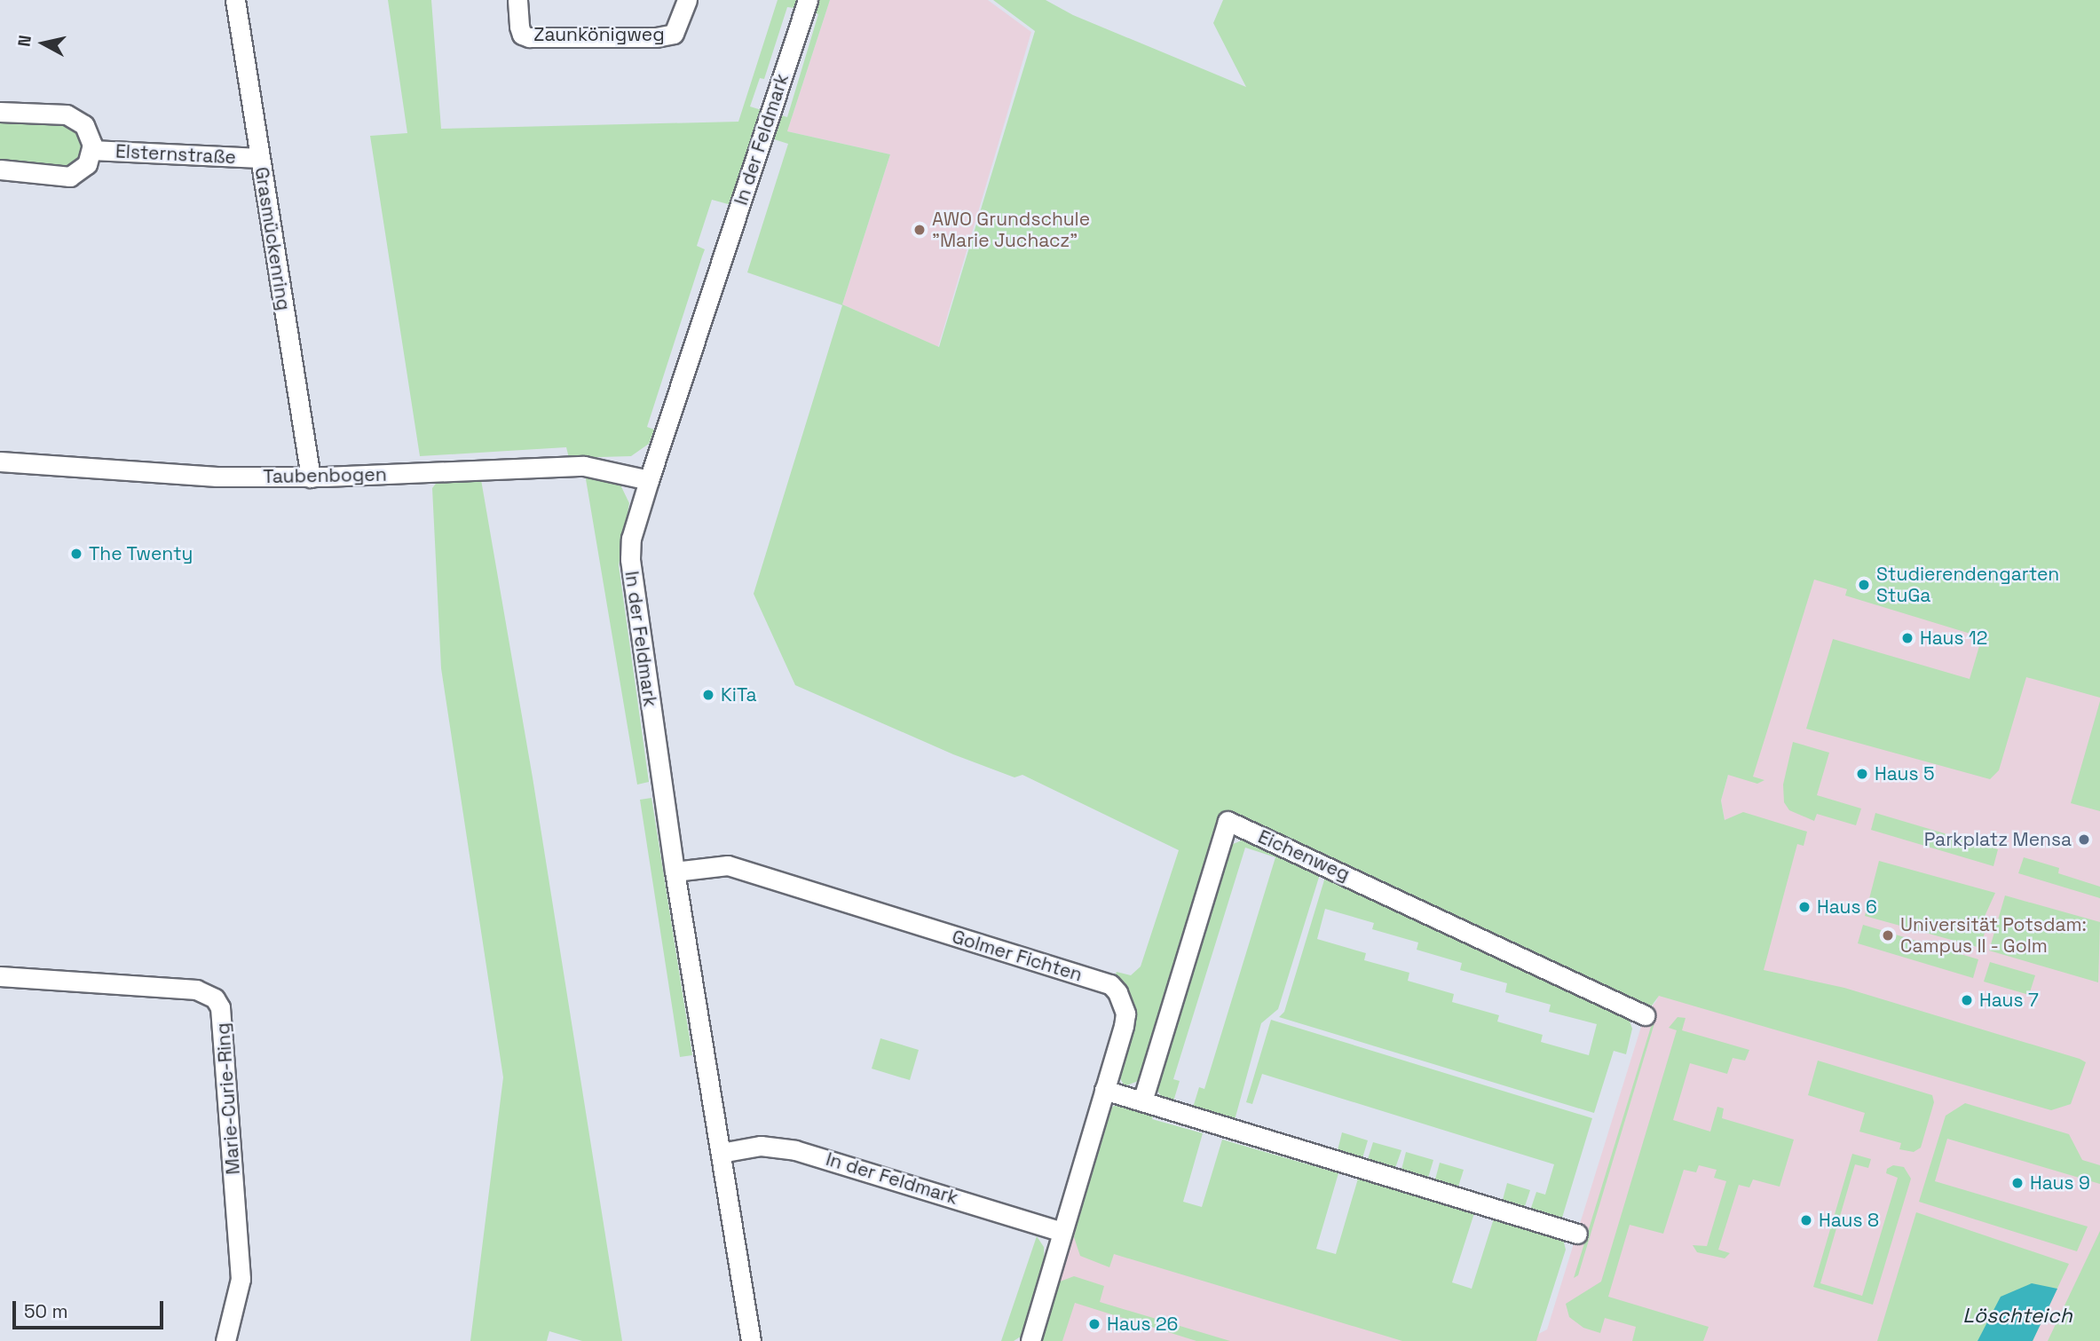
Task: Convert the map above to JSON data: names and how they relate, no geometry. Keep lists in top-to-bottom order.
{
  "streets": {
    "street": [
      "Zaunkönigweg",
      "In der Feldmark",
      "Elsternstraße",
      "Grasmückenring",
      "Taubenbogen",
      "Eichenweg",
      "Golmer Fichten",
      "Marie-Curie-Ring"
    ]
  },
  "crossings": [
    ["In der Feldmark", "Taubenbogen"],
    ["In der Feldmark", "Golmer Fichten"],
    ["Elsternstraße", "Grasmückenring"],
    ["Grasmückenring", "Taubenbogen"]
  ],
  "water": ["Löschteich"],
  "places": [
    "AWO Grundschule \"Marie Juchacz\"",
    "The Twenty",
    "Studierendengarten StuGa",
    "Haus 12",
    "KiTa",
    "Haus 5",
    "Parkplatz Mensa",
    "Haus 6",
    "Universität Potsdam: Campus II - Golm",
    "Haus 7",
    "Haus 9",
    "Haus 8",
    "Haus 26"
  ],
  "scale_bar": "50 m",
  "north": "left"
}
